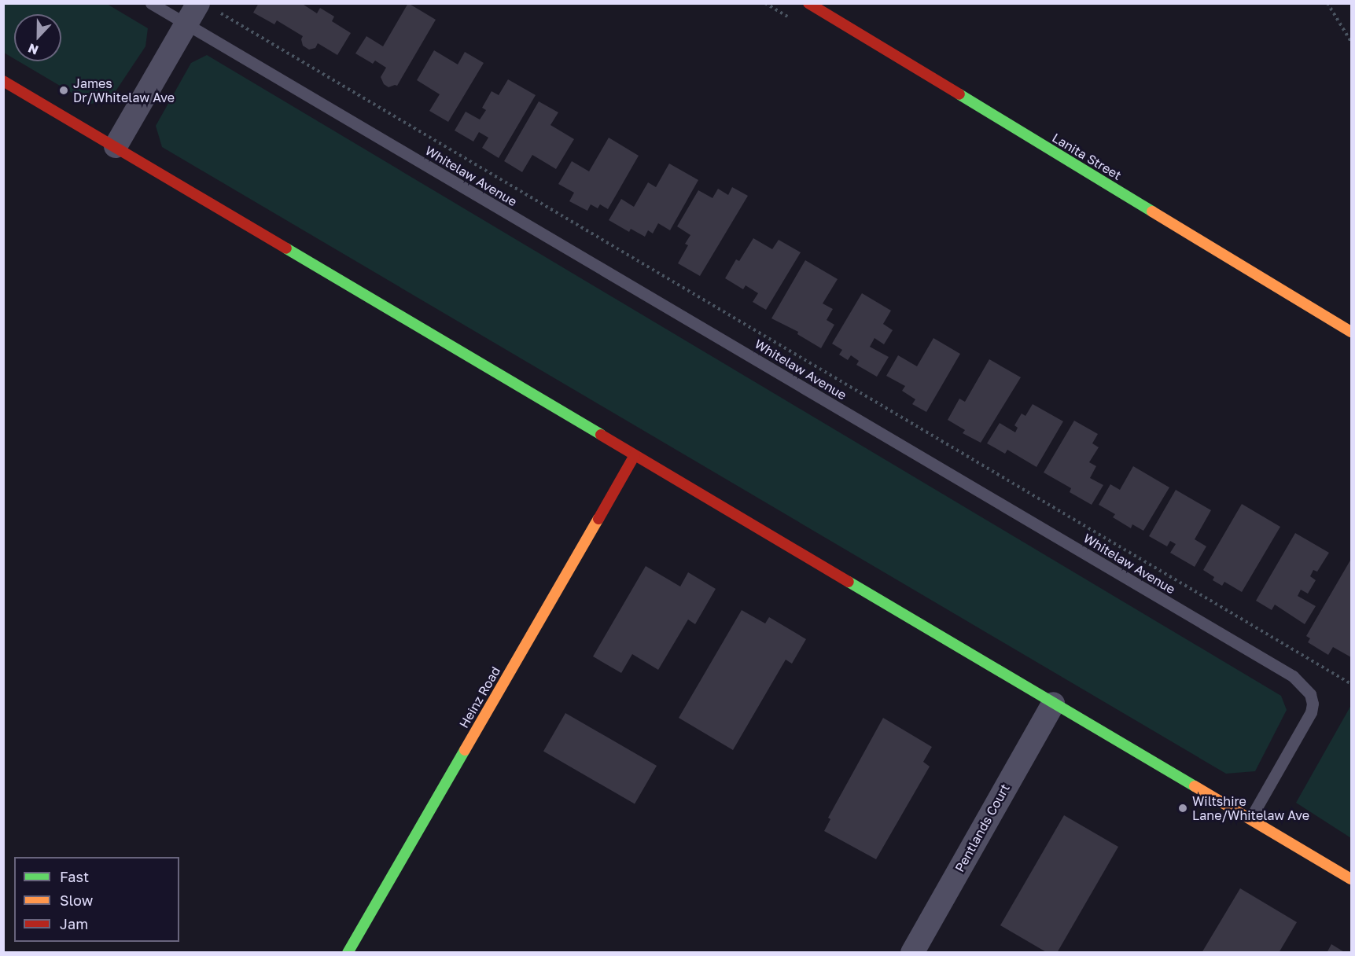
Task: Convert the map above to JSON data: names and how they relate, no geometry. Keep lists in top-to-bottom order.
{
  "streets": {
    "street": ["Lanita Street", "Heinz Road", "Pentlands Court"],
    "lane": ["Whitelaw Avenue"]
  },
  "places": ["James Dr/Whitelaw Ave", "Wiltshire Lane/Whitelaw Ave"],
  "legend": ["Fast", "Slow", "Jam"],
  "north": "bottom"
}
